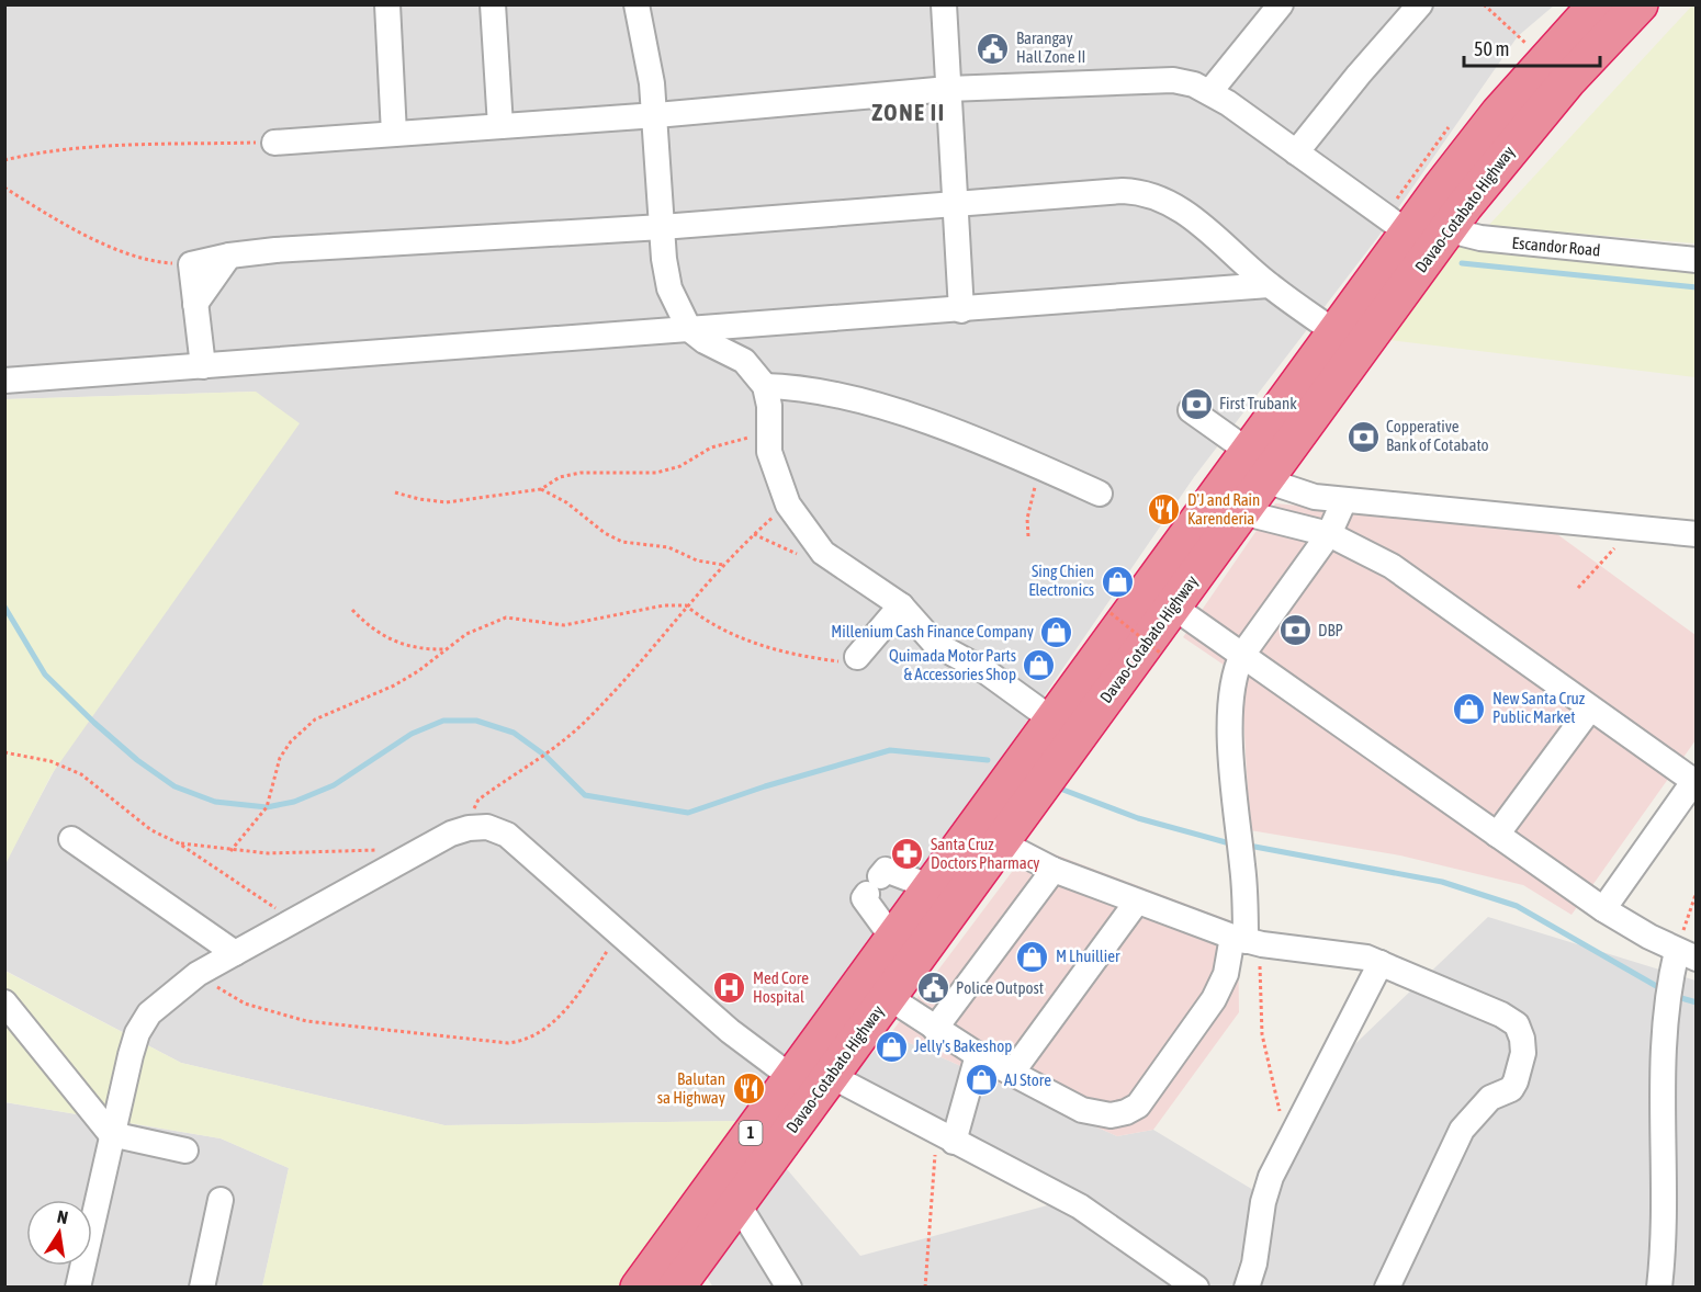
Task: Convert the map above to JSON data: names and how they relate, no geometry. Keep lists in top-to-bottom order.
{
  "streets": {
    "highway": ["Davao-Cotabato Highway", "1"],
    "street": ["Escandor Road"]
  },
  "crossings": [
    ["Davao-Cotabato Highway", "Escandor Road"]
  ],
  "districts": ["ZONE II"],
  "places": {
    "public building": ["Barangay Hall Zone II", "Police Outpost"],
    "bank": ["First Trubank", "Copperative Bank of Cotabato", "DBP"],
    "restaurant": ["D'J and Rain Karenderia", "Balutan sa Highway"],
    "shop": [
      "Sing Chien Electronics",
      "Millenium Cash Finance Company",
      "Quimada Motor Parts & Accessories Shop",
      "New Santa Cruz Public Market",
      "M Lhuillier",
      "Jelly's Bakeshop",
      "AJ Store"
    ],
    "pharmacy": ["Santa Cruz Doctors Pharmacy"],
    "hospital": ["Med Core Hospital"]
  },
  "scale_bar": "50 m",
  "north": "top"
}
